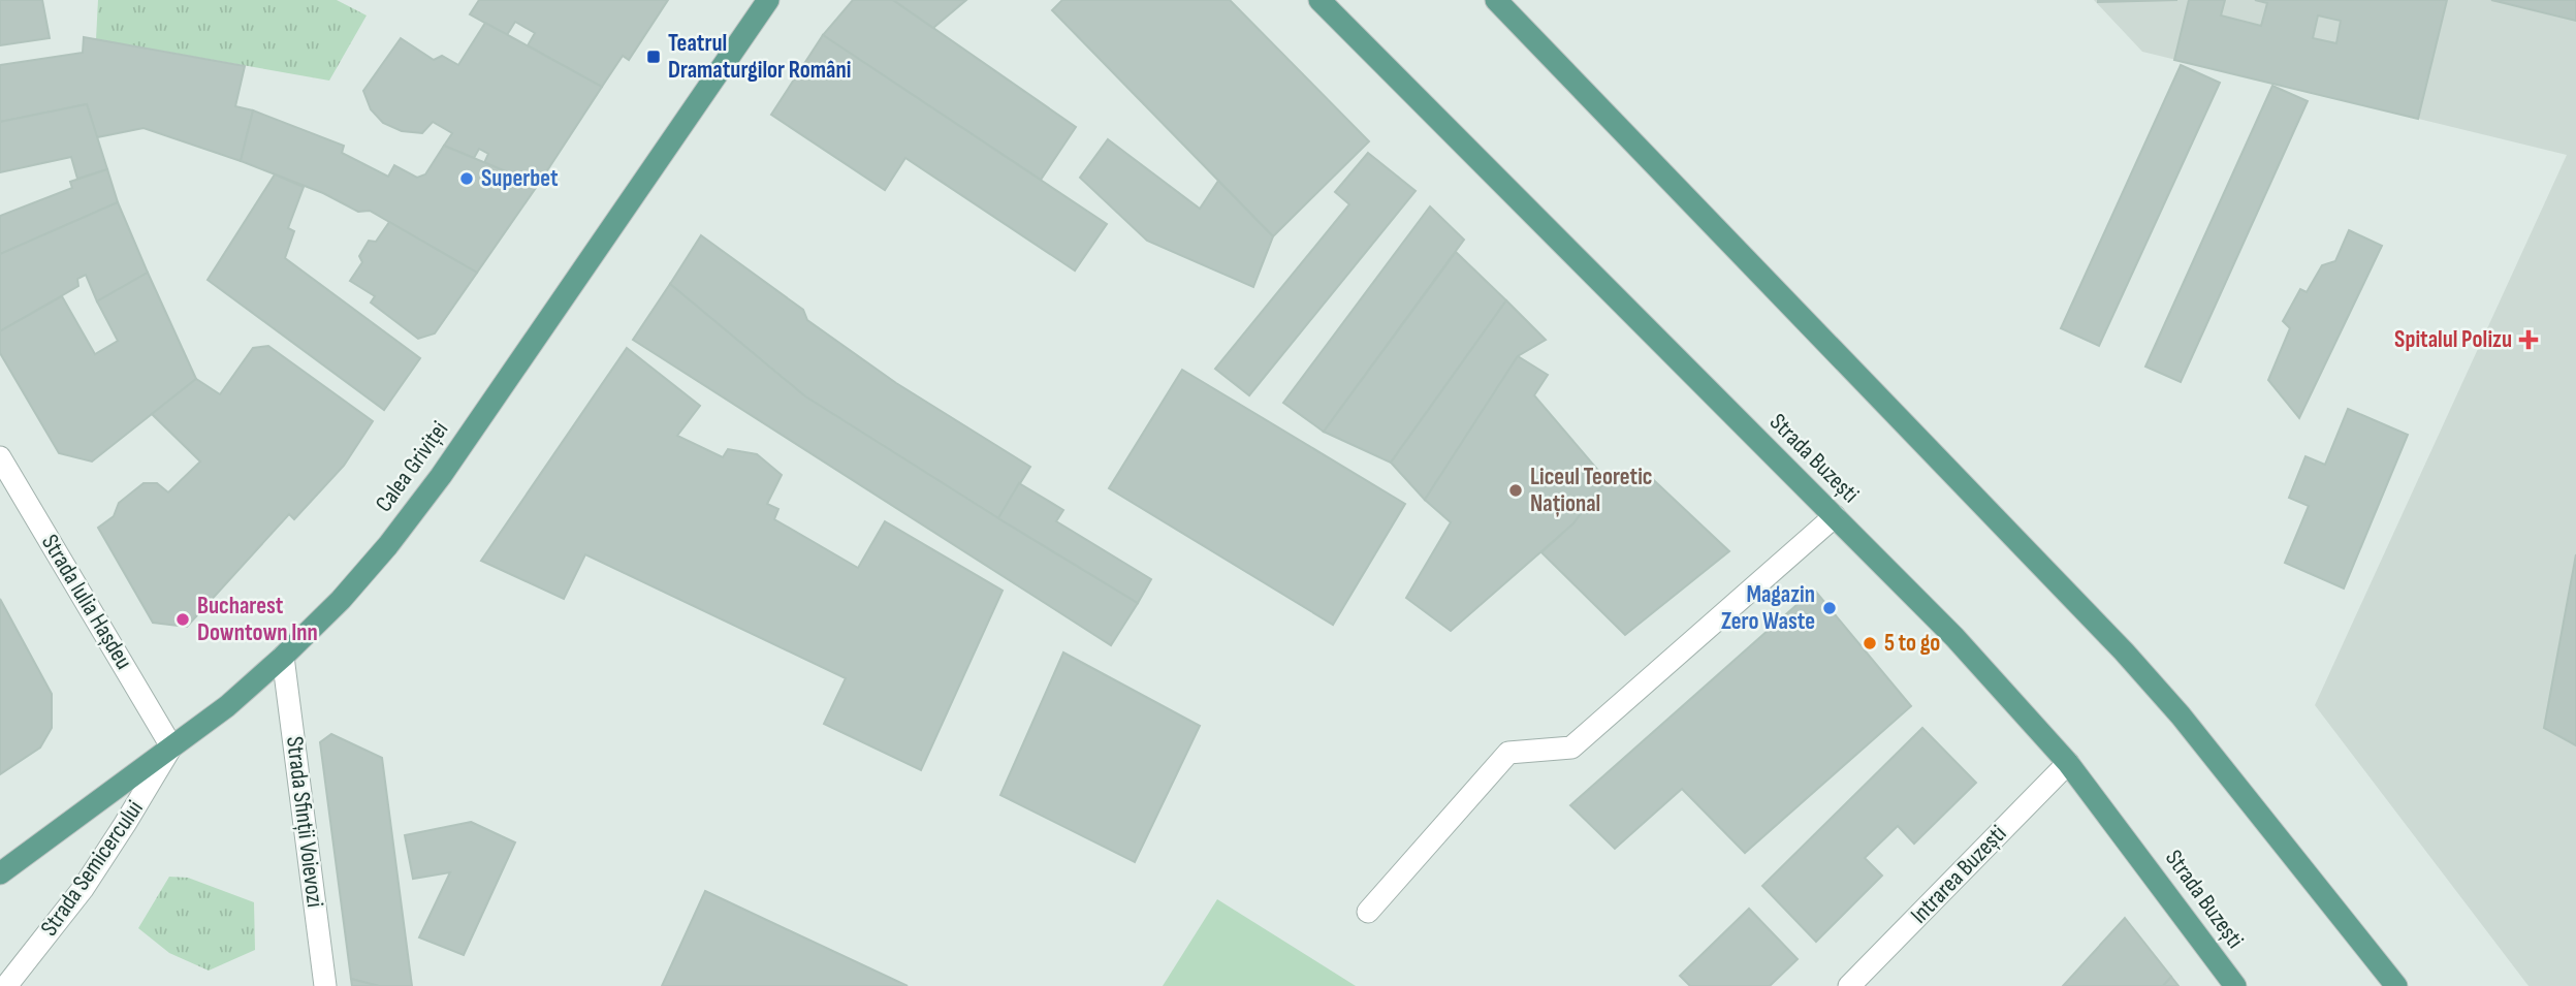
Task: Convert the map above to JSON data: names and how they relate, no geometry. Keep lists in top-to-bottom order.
{
  "streets": {
    "main road": ["Strada Buzești", "Calea Griviței"],
    "street": [
      "Strada Iulia Hașdeu",
      "Strada Sfinții Voievozi",
      "Strada Semicercului",
      "Intrarea Buzești"
    ]
  },
  "crossings": [
    ["Strada Buzești", "Intrarea Buzești"],
    ["Calea Griviței", "Strada Iulia Hașdeu"],
    ["Calea Griviței", "Strada Sfinții Voievozi"],
    ["Calea Griviței", "Strada Semicercului"],
    ["Strada Iulia Hașdeu", "Strada Semicercului"]
  ],
  "places": {
    "transit": ["Teatrul Dramaturgilor Români"],
    "other": [
      "Superbet",
      "Liceul Teoretic Național",
      "Magazin Zero Waste",
      "Bucharest Downtown Inn",
      "5 to go"
    ],
    "health": ["Spitalul Polizu"]
  }
}
